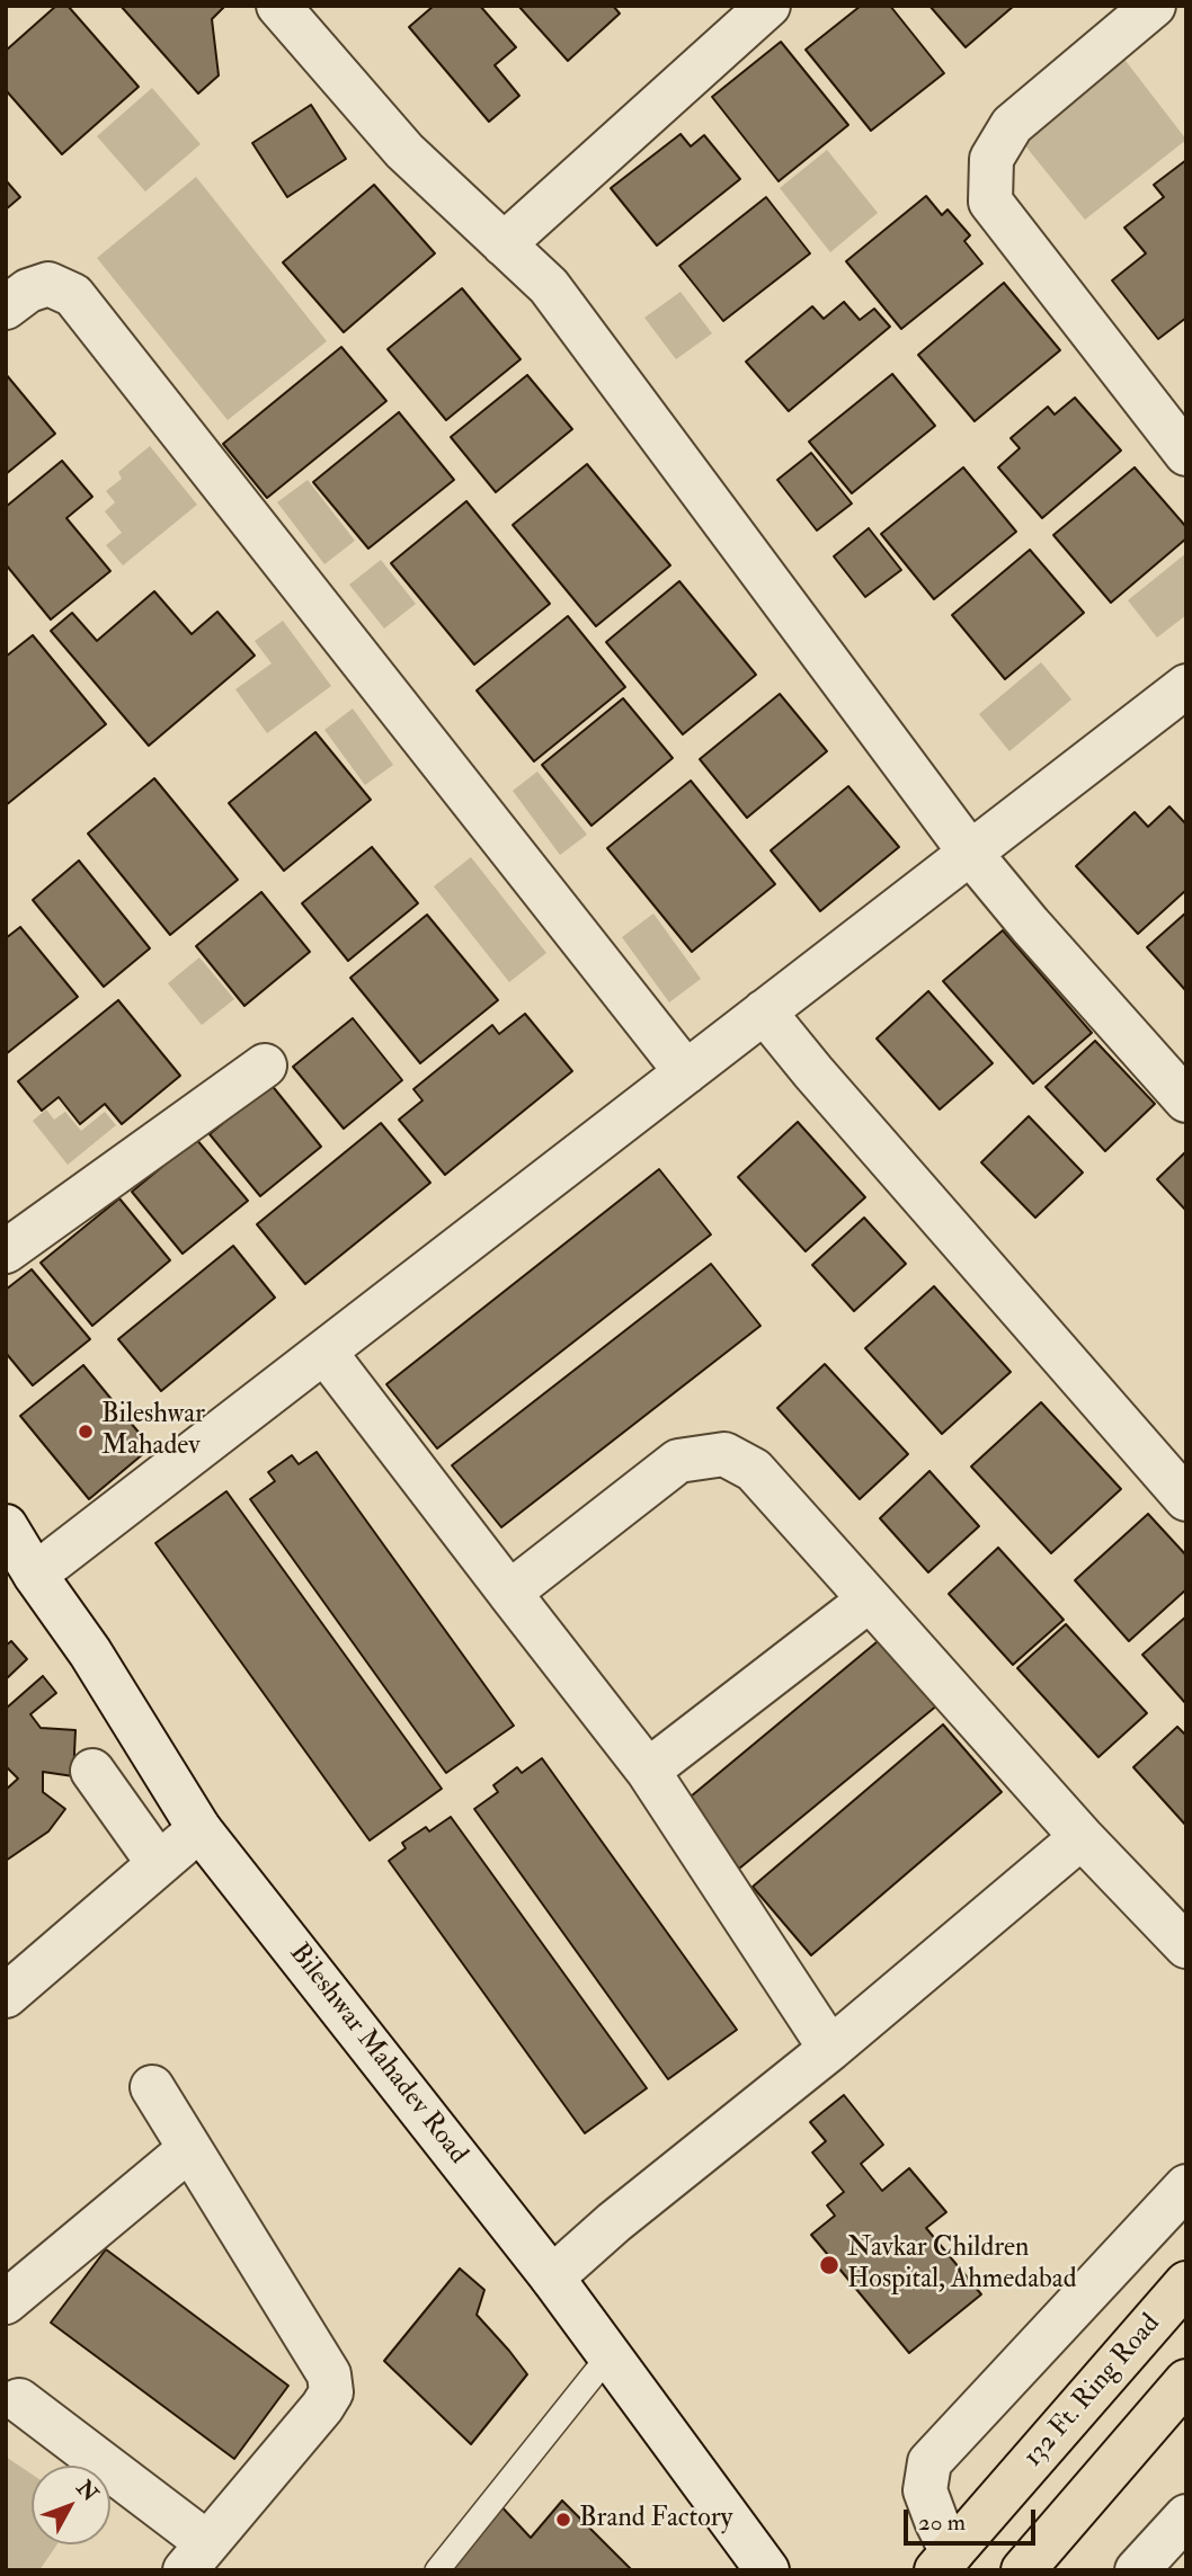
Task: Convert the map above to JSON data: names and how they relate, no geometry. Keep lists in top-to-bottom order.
{
  "streets": {
    "main road": ["132 Ft. Ring Road"],
    "street": ["Bileshwar Mahadev Road"]
  },
  "places": ["Bileshwar Mahadev", "Navkar Children Hospital, Ahmedabad", "Brand Factory"],
  "scale_bar": "20 m",
  "north": "top right"
}
